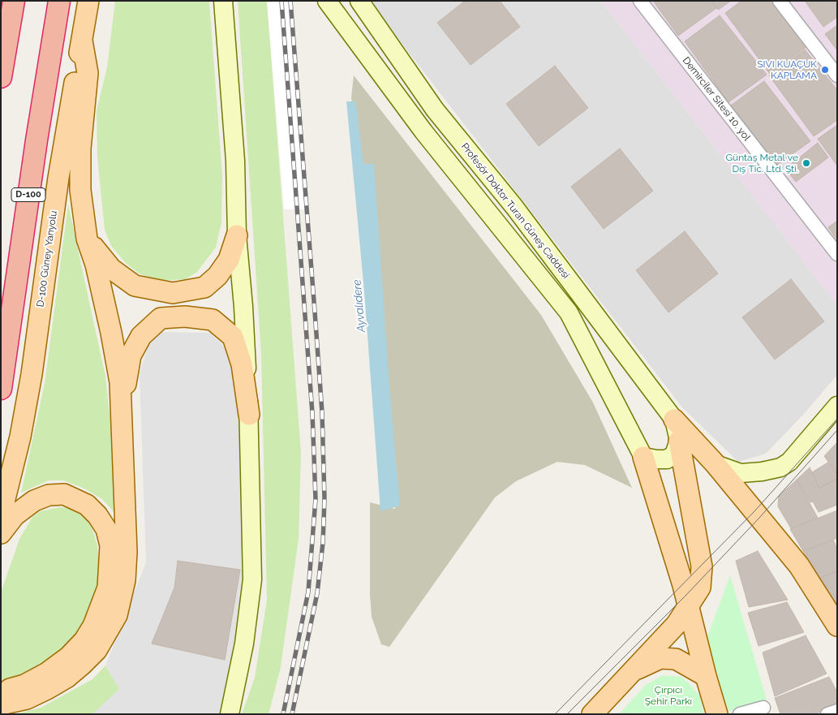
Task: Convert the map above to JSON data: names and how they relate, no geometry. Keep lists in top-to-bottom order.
{
  "streets": {
    "highway": ["D-100"],
    "main road": ["Profesör Doktor Turan Güneş Caddesi", "D-100 Güney Yanyolu"],
    "street": ["Demirciler Sitesi 10. yol"]
  },
  "water": ["Ayvalıdere"],
  "parks": ["Çırpıcı Şehir Parkı"],
  "places": ["SIVI KUAÇUK KAPLAMA", "Güntaş Metal ve Dış Tic. Ltd. Şti."]
}
